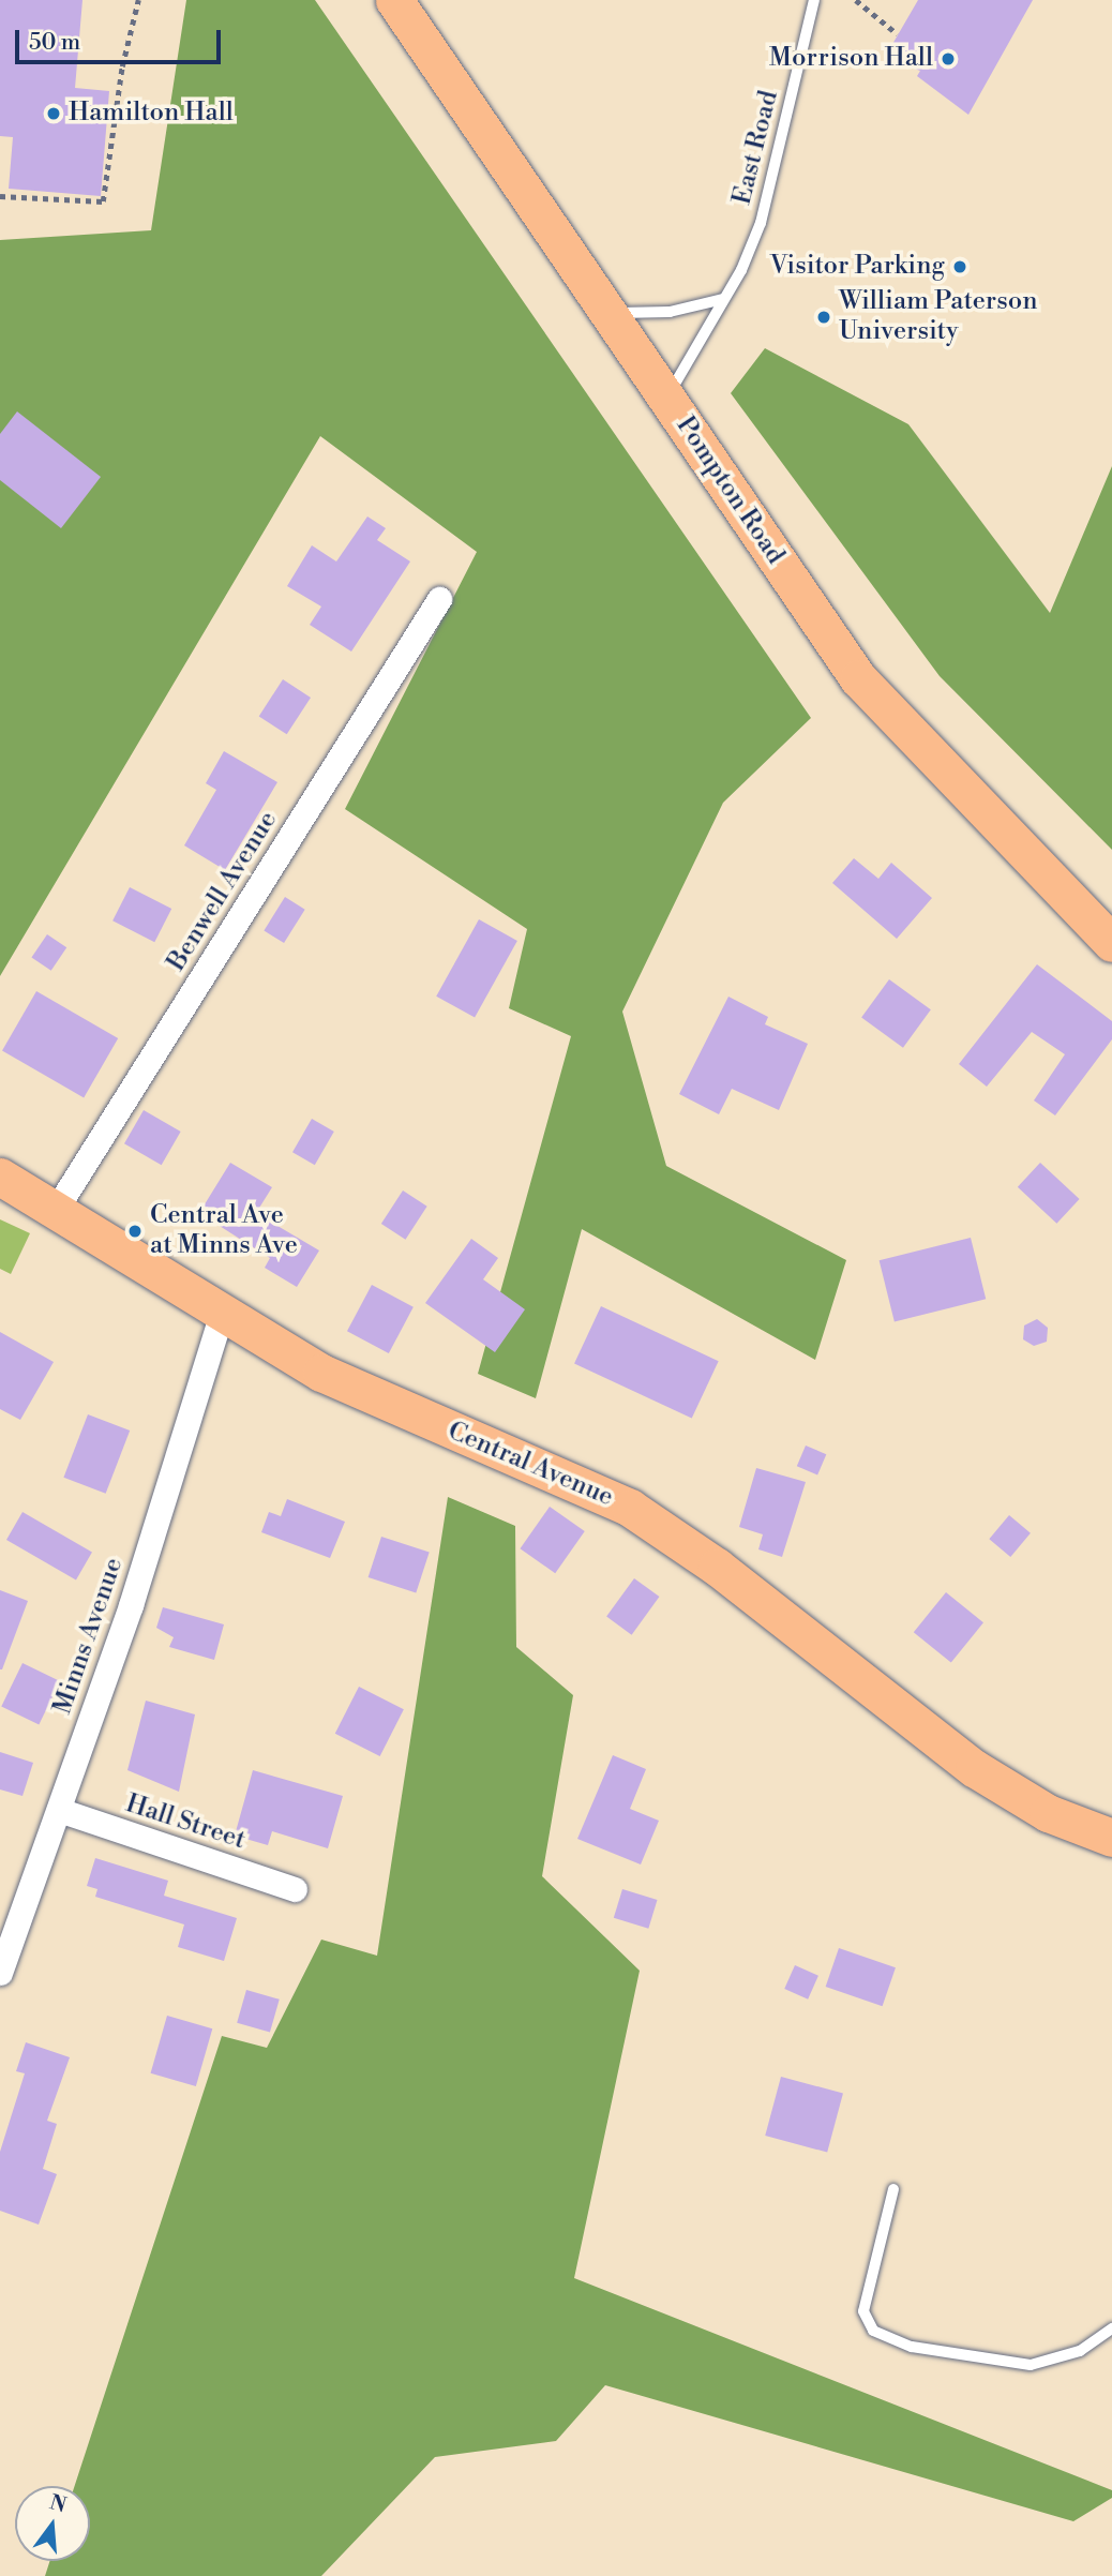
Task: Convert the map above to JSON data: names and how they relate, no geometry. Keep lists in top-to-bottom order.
{
  "streets": {
    "main road": ["Pompton Road", "Central Avenue"],
    "street": ["Benwell Avenue", "Minns Avenue", "Hall Street"],
    "lane": ["East Road"]
  },
  "crossings": [
    ["East Road", "Pompton Road"],
    ["Benwell Avenue", "Central Avenue"],
    ["Central Avenue", "Minns Avenue"],
    ["Minns Avenue", "Hall Street"]
  ],
  "places": [
    "Morrison Hall",
    "Hamilton Hall",
    "Visitor Parking",
    "William Paterson University",
    "Central Ave at Minns Ave"
  ],
  "scale_bar": "50 m",
  "north": "top"
}
